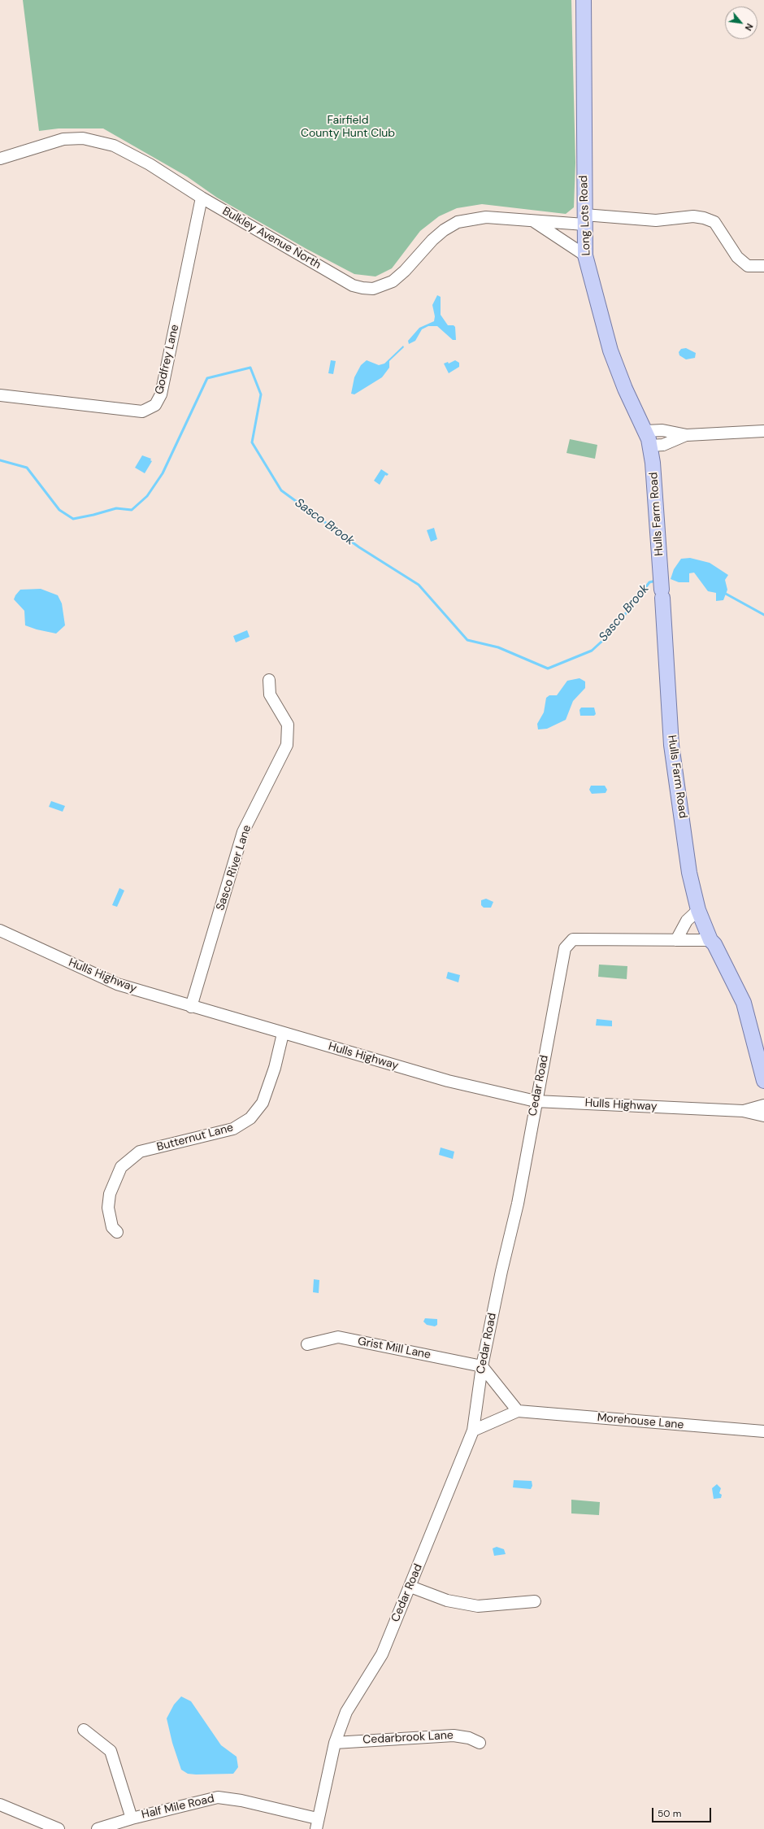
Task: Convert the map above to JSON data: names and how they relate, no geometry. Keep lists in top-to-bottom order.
{
  "streets": {
    "main road": ["Long Lots Road", "Hulls Farm Road"],
    "street": [
      "Bulkley Avenue North",
      "Godfrey Lane",
      "Sasco River Lane",
      "Hulls Highway",
      "Cedar Road",
      "Butternut Lane",
      "Grist Mill Lane",
      "Morehouse Lane",
      "Cedarbrook Lane",
      "Half Mile Road"
    ]
  },
  "crossings": [
    ["Long Lots Road", "Bulkley Avenue North"],
    ["Long Lots Road", "Hulls Farm Road"],
    ["Bulkley Avenue North", "Godfrey Lane"],
    ["Hulls Farm Road", "Cedar Road"],
    ["Sasco River Lane", "Hulls Highway"],
    ["Hulls Highway", "Cedar Road"],
    ["Hulls Highway", "Butternut Lane"],
    ["Cedar Road", "Grist Mill Lane"],
    ["Cedar Road", "Morehouse Lane"],
    ["Cedar Road", "Cedarbrook Lane"],
    ["Cedar Road", "Half Mile Road"]
  ],
  "water": ["Sasco Brook"],
  "parks": ["Fairfield County Hunt Club"],
  "scale_bar": "50 m",
  "north": "bottom right"
}
